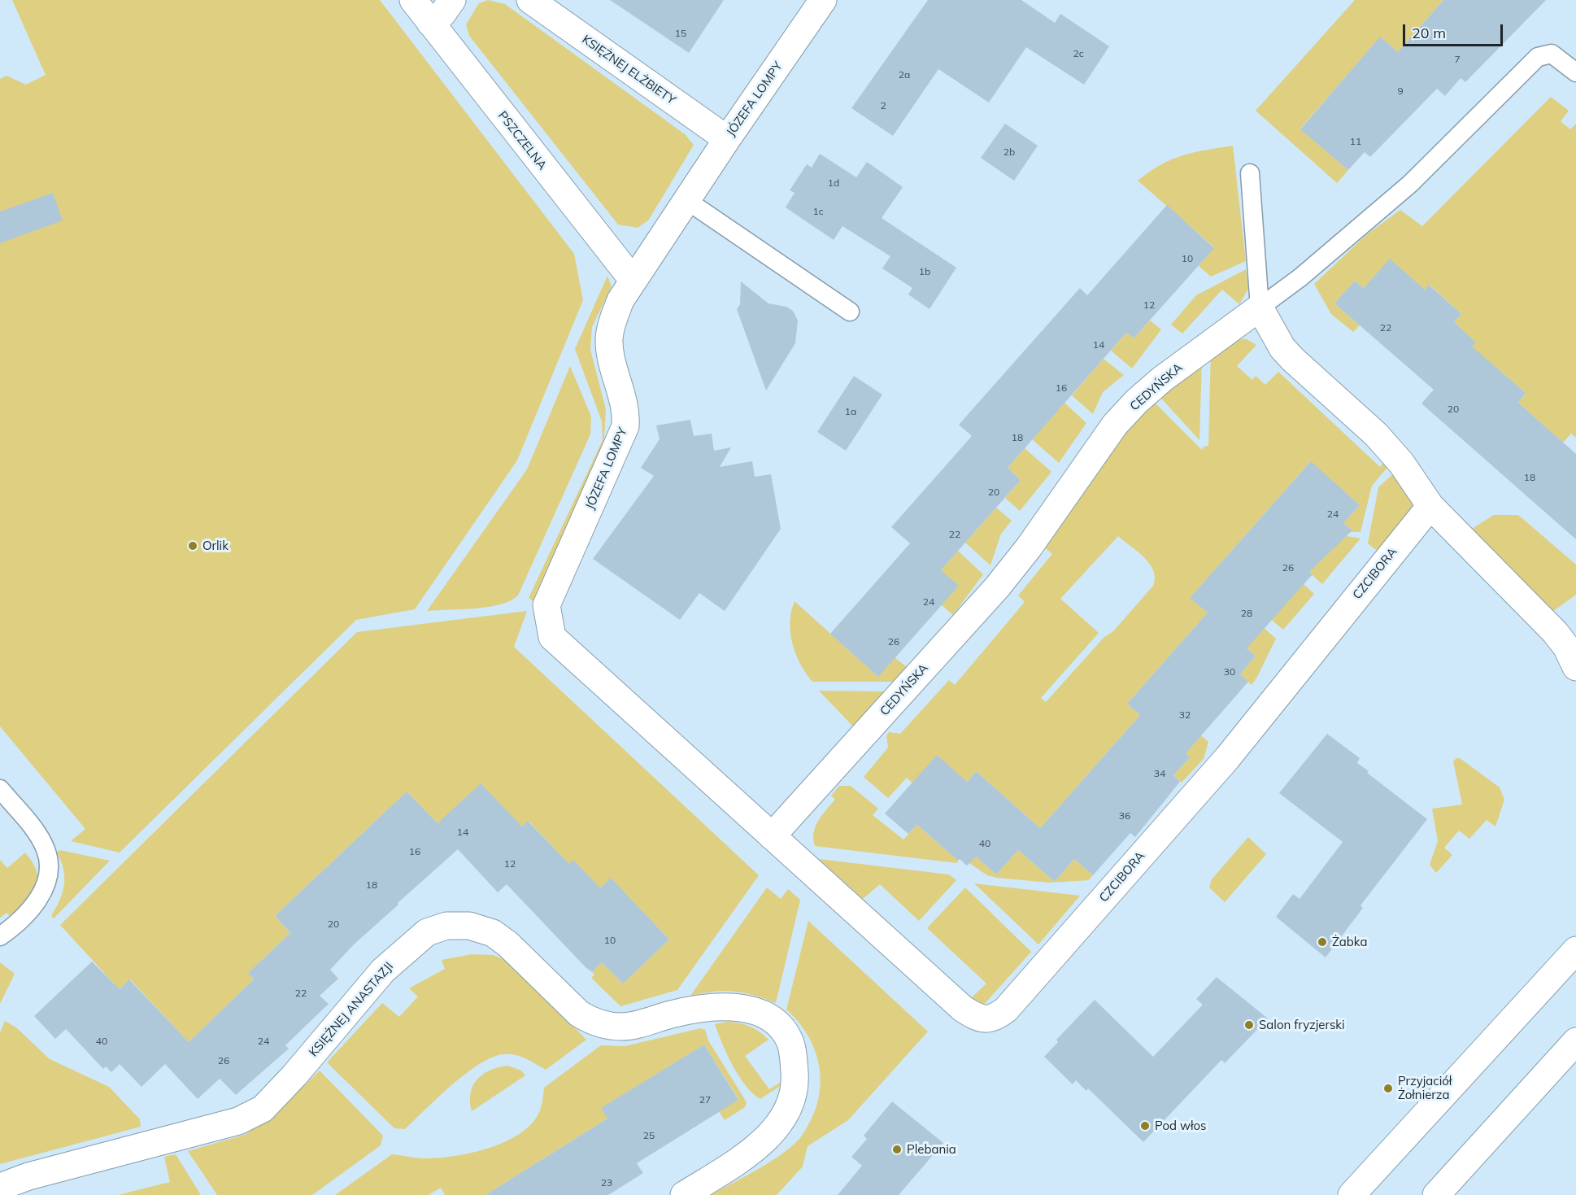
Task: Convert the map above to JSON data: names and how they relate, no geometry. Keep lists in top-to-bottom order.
{
  "streets": {
    "street": [
      "KSIĘŻNEJ ELŻBIETY",
      "JÓZEFA LOMPY",
      "PSZCZELNA",
      "CEDYŃSKA",
      "CZCIBORA",
      "KSIĘŻNEJ ANASTAZJI"
    ]
  },
  "crossings": [
    ["KSIĘŻNEJ ELŻBIETY", "JÓZEFA LOMPY"],
    ["JÓZEFA LOMPY", "PSZCZELNA"],
    ["JÓZEFA LOMPY", "CEDYŃSKA"],
    ["JÓZEFA LOMPY", "CZCIBORA"],
    ["CEDYŃSKA", "CZCIBORA"]
  ],
  "places": [
    "Orlik",
    "Żabka",
    "Salon fryzjerski",
    "Przyjaciół Żołnierza",
    "Pod włos",
    "Plebania"
  ],
  "house_numbers": [
    "15",
    "2c",
    "7",
    "2a",
    "9",
    "2",
    "11",
    "2b",
    "1d",
    "1c",
    "10",
    "1b",
    "12",
    "22",
    "14",
    "16",
    "20",
    "1a",
    "18",
    "18",
    "20",
    "24",
    "22",
    "26",
    "24",
    "28",
    "26",
    "30",
    "32",
    "34",
    "36",
    "14",
    "40",
    "16",
    "12",
    "18",
    "20",
    "10",
    "22",
    "40",
    "24",
    "26",
    "27",
    "25",
    "23"
  ],
  "scale_bar": "20 m"
}
